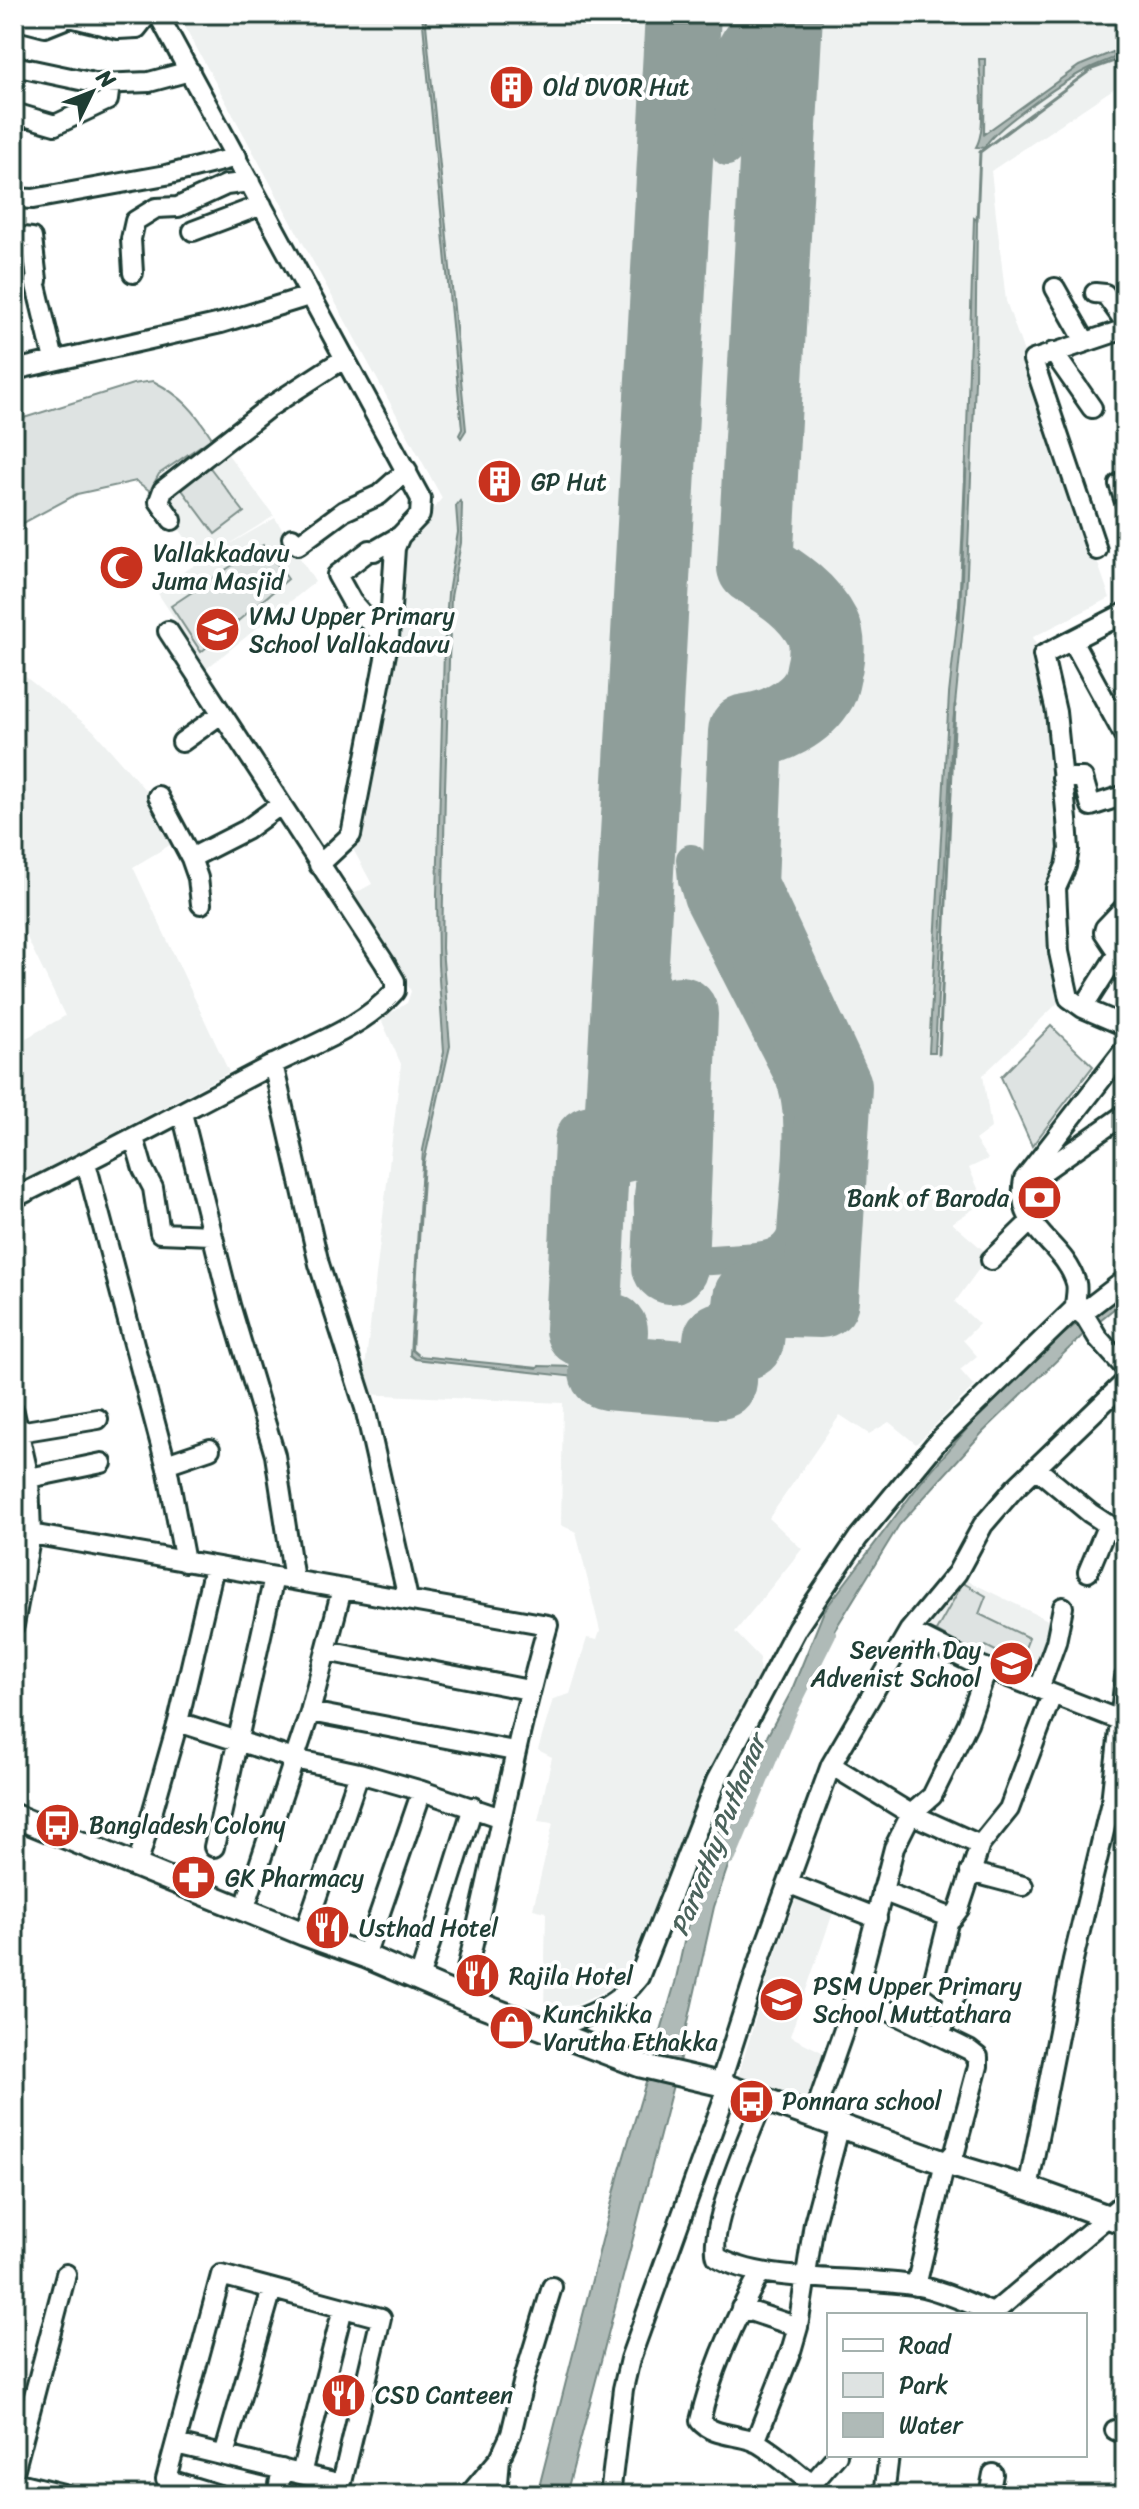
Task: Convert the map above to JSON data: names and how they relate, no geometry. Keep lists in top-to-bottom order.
{
  "water": ["Parvathy Puthanar"],
  "places": {
    "building": ["Old DVOR Hut", "GP Hut"],
    "mosque": ["Vallakkadavu Juma Masjid"],
    "school or university": ["VMJ Upper Primary School Vallakadavu", "Seventh Day Advenist School", "PSM Upper Primary School Muttathara"],
    "bank": ["Bank of Baroda"],
    "bus stop": ["Bangladesh Colony", "Ponnara school"],
    "pharmacy": ["GK Pharmacy"],
    "restaurant": ["Usthad Hotel", "Rajila Hotel", "CSD Canteen"],
    "shop": ["Kunchikka Varutha Ethakka"]
  },
  "legend": ["Road", "Park", "Water"],
  "north": "top right"
}
